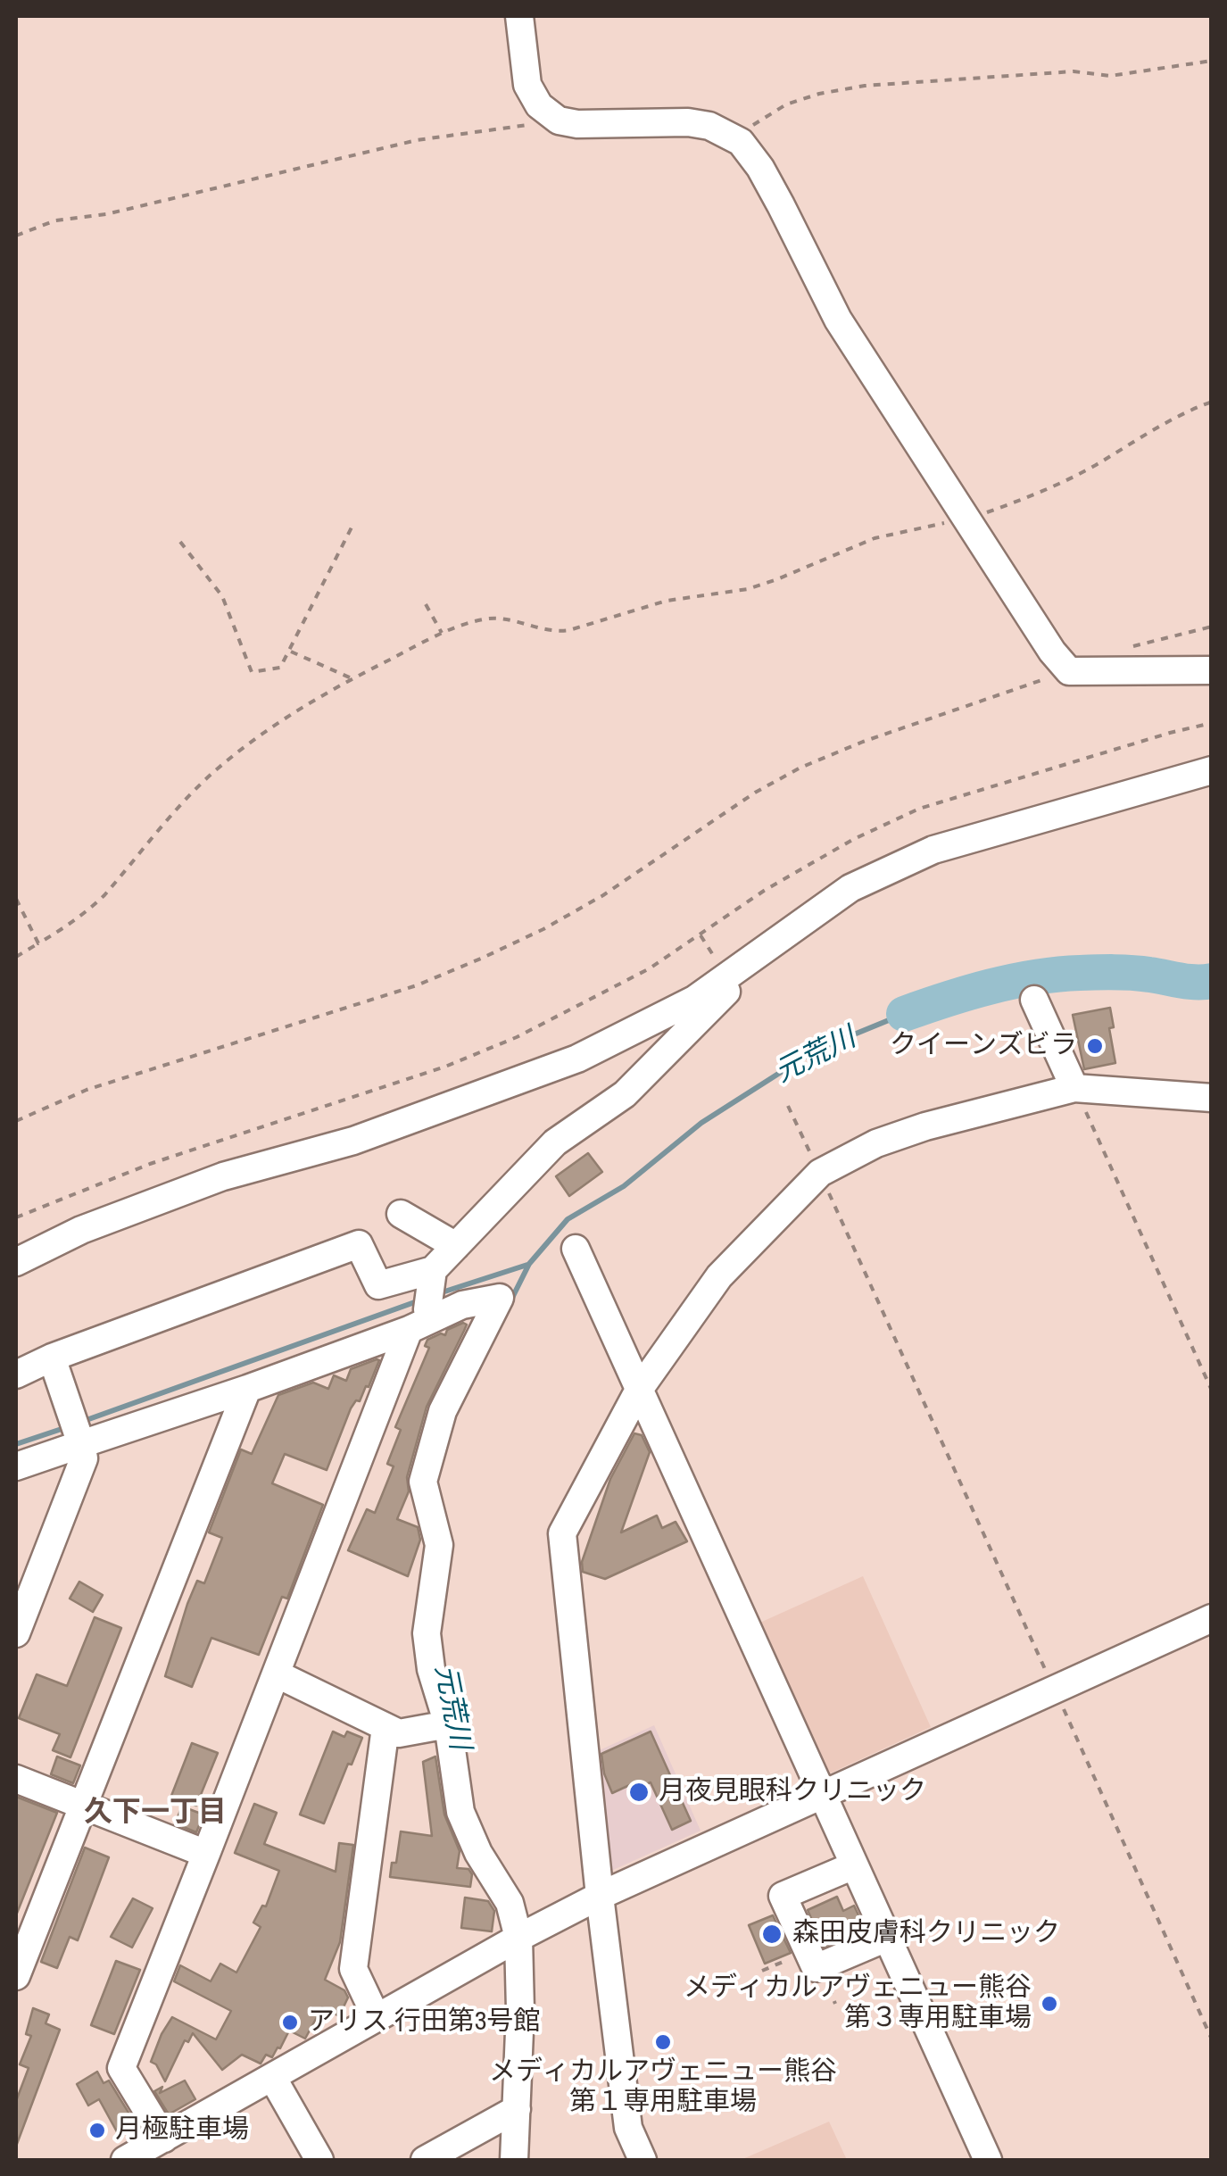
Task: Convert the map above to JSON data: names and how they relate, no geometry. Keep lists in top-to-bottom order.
{
  "districts": ["久下一丁目"],
  "water": ["元荒川"],
  "places": [
    "クイーンズビラ",
    "月夜見眼科クリニック",
    "森田皮膚科クリニック",
    "メディカルアヴェニュー熊谷 第３専用駐車場",
    "アリス 行田第3号館",
    "メディカルアヴェニュー熊谷 第１専用駐車場",
    "月極駐車場"
  ]
}
